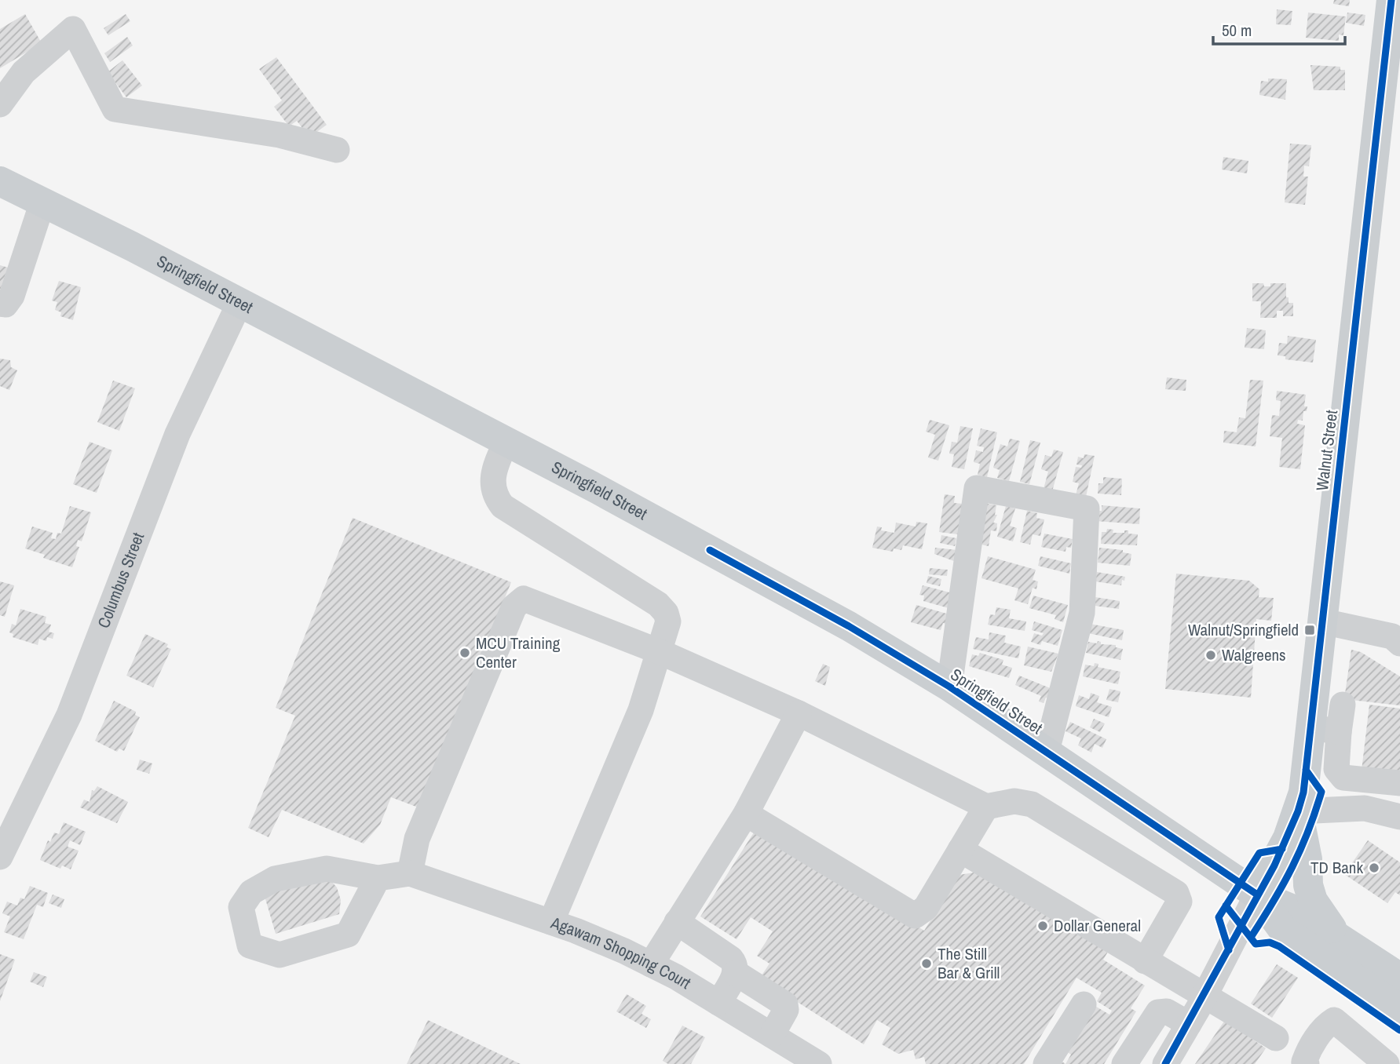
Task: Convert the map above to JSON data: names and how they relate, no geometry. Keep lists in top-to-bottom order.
{
  "streets": {
    "main road": ["Springfield Street", "Walnut Street"],
    "street": ["Columbus Street", "Agawam Shopping Court"]
  },
  "crossings": [
    ["Springfield Street", "Walnut Street"],
    ["Springfield Street", "Columbus Street"]
  ],
  "places": {
    "transit": ["Walnut/Springfield"],
    "other": [
      "MCU Training Center",
      "Walgreens",
      "TD Bank",
      "Dollar General",
      "The Still Bar & Grill"
    ]
  },
  "scale_bar": "50 m"
}
